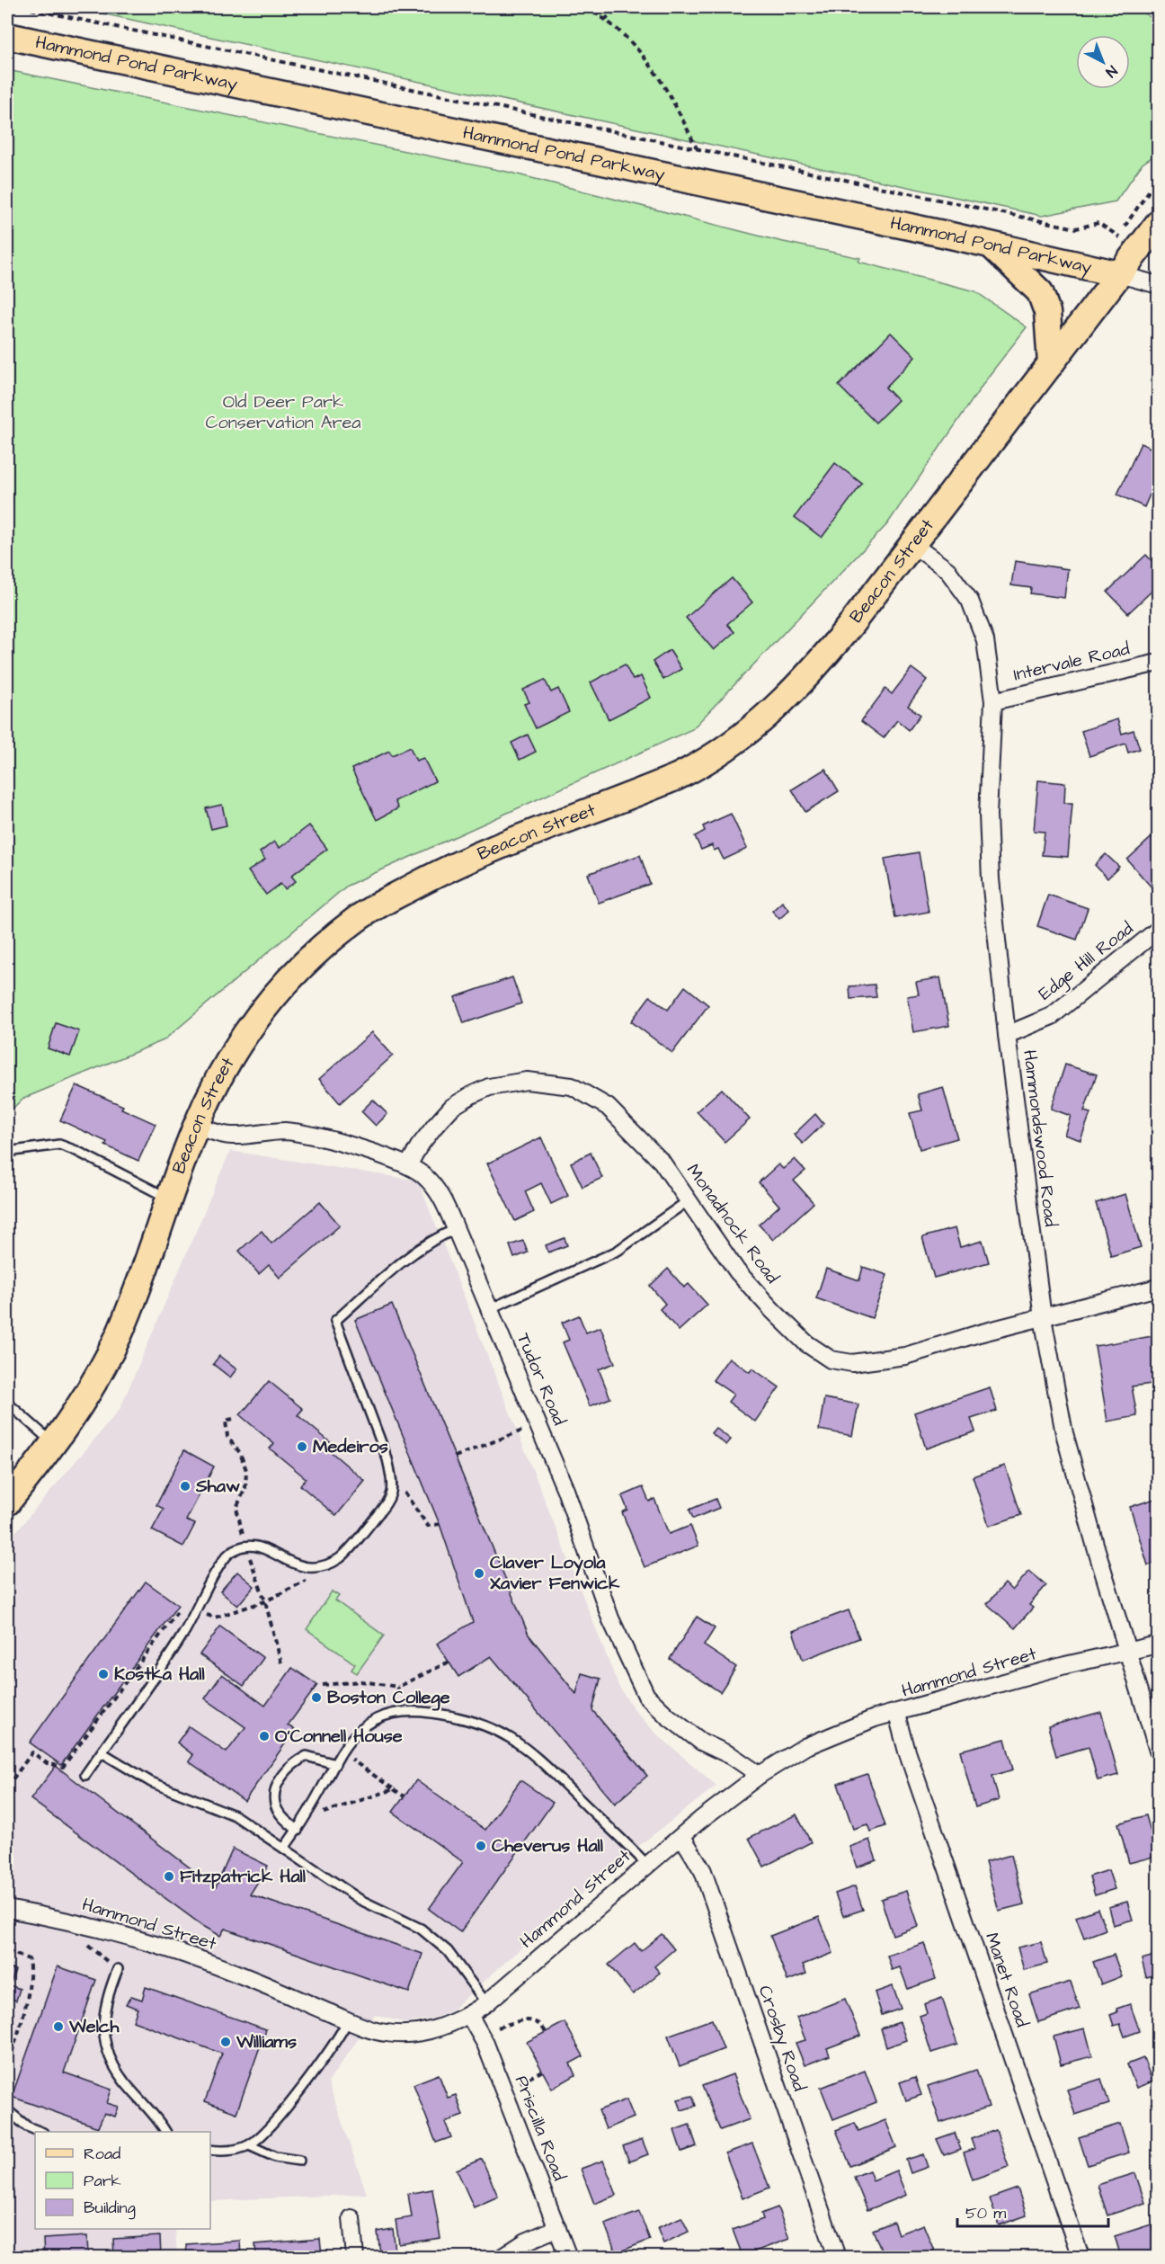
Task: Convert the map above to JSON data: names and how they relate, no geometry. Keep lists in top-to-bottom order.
{
  "streets": {
    "main road": ["Hammond Pond Parkway", "Beacon Street"],
    "street": [
      "Intervale Road",
      "Edge Hill Road",
      "Hammondswood Road",
      "Monadnock Road",
      "Tudor Road",
      "Hammond Street",
      "Manet Road",
      "Crosby Road",
      "Priscilla Road"
    ]
  },
  "crossings": [
    ["Hammond Pond Parkway", "Beacon Street"],
    ["Beacon Street", "Hammondswood Road"],
    ["Beacon Street", "Tudor Road"],
    ["Intervale Road", "Hammondswood Road"],
    ["Edge Hill Road", "Hammondswood Road"],
    ["Hammondswood Road", "Monadnock Road"],
    ["Hammondswood Road", "Hammond Street"],
    ["Monadnock Road", "Tudor Road"],
    ["Tudor Road", "Hammond Street"],
    ["Hammond Street", "Manet Road"],
    ["Hammond Street", "Crosby Road"],
    ["Hammond Street", "Priscilla Road"]
  ],
  "parks": ["Old Deer Park Conservation Area"],
  "places": [
    "Medeiros",
    "Shaw",
    "Claver Loyola Xavier Fenwick",
    "Kostka Hall",
    "Boston College",
    "O'Connell House",
    "Cheverus Hall",
    "Fitzpatrick Hall",
    "Welch",
    "Williams"
  ],
  "legend": ["Road", "Park", "Building"],
  "scale_bar": "50 m",
  "north": "bottom right"
}
